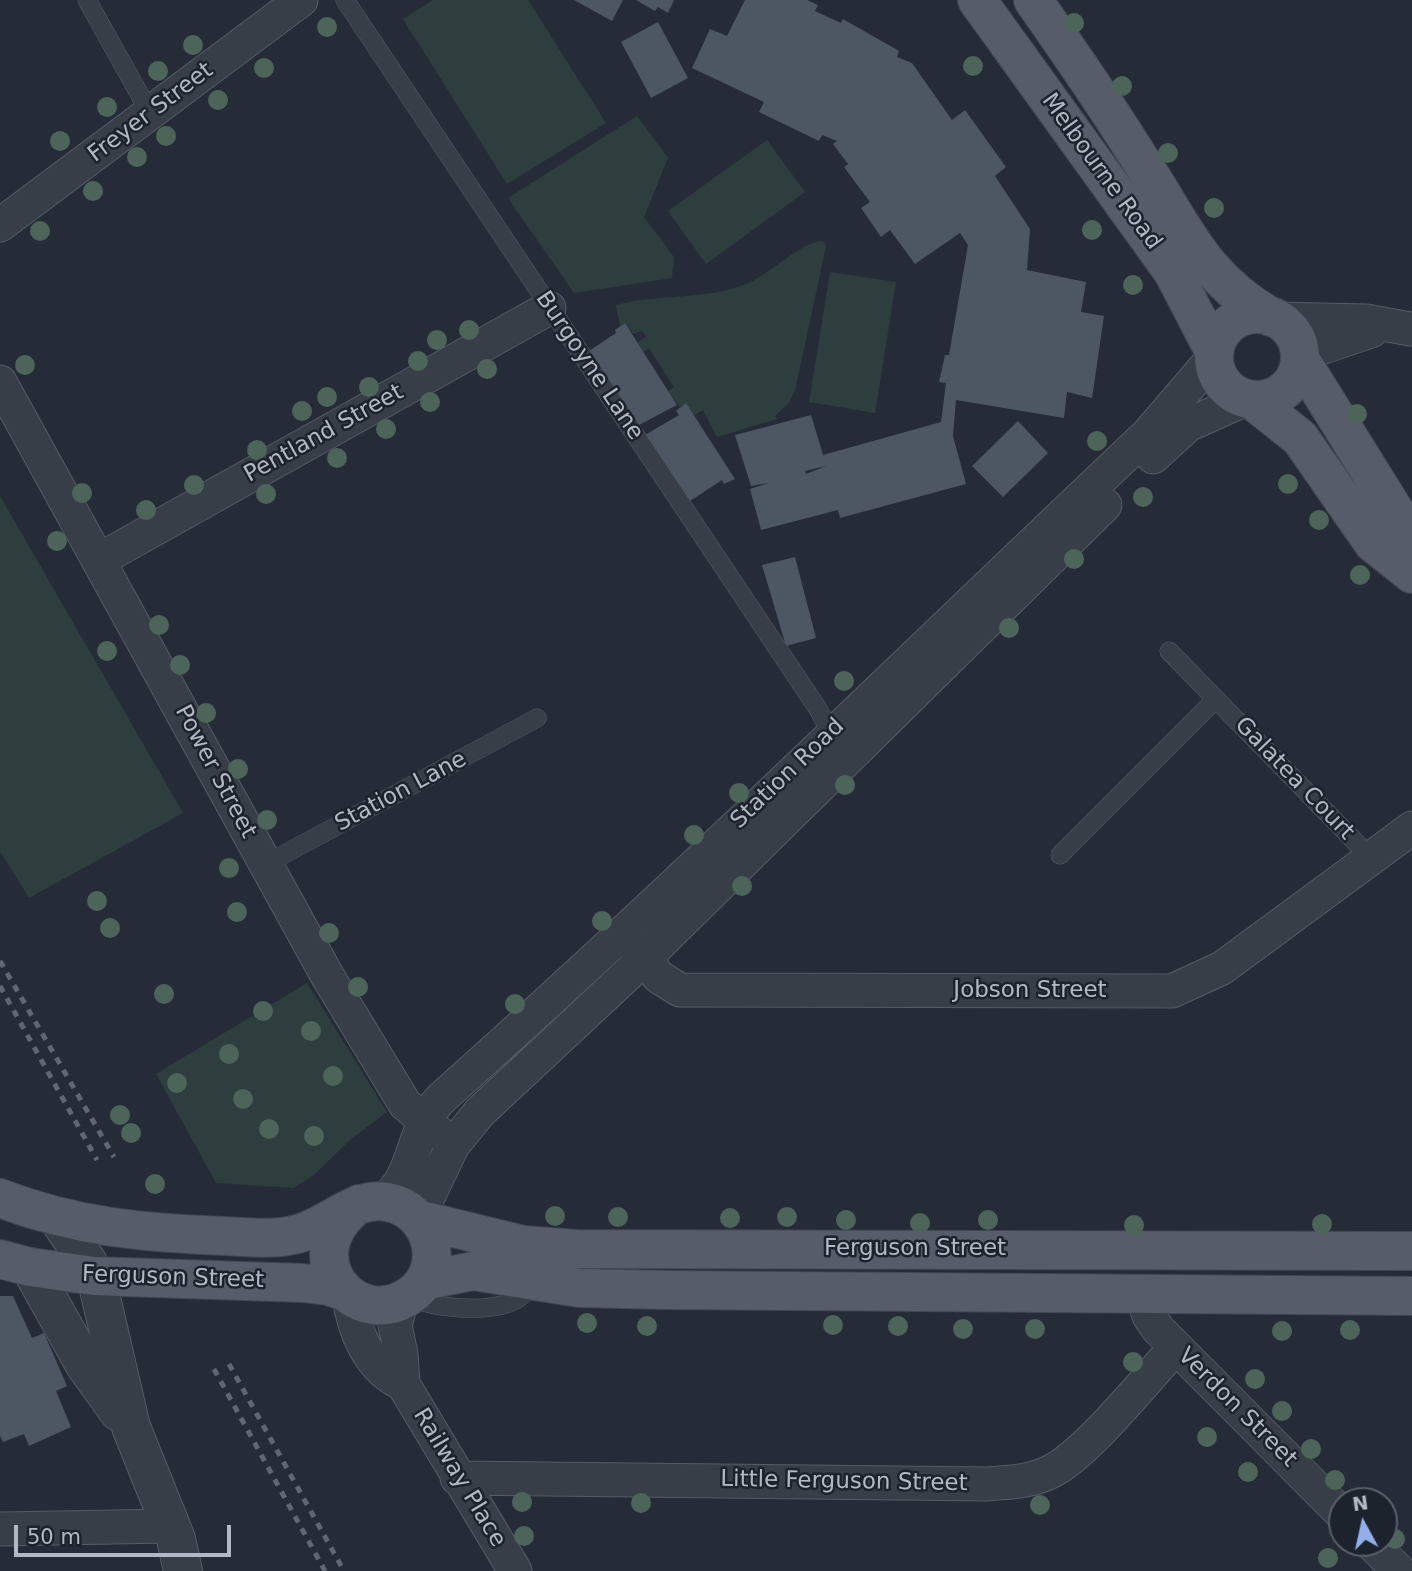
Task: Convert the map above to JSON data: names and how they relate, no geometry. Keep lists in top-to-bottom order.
{
  "streets": {
    "main road": ["Melbourne Road", "Ferguson Street"],
    "street": [
      "Freyer Street",
      "Pentland Street",
      "Power Street",
      "Station Road",
      "Jobson Street",
      "Verdon Street",
      "Railway Place",
      "Little Ferguson Street"
    ],
    "lane": ["Burgoyne Lane", "Galatea Court", "Station Lane"]
  },
  "crossings": [
    ["Melbourne Road", "Station Road"],
    ["Burgoyne Lane", "Pentland Street"],
    ["Burgoyne Lane", "Station Road"],
    ["Pentland Street", "Power Street"],
    ["Power Street", "Station Road"],
    ["Power Street", "Station Lane"],
    ["Station Road", "Jobson Street"],
    ["Station Road", "Ferguson Street"],
    ["Station Road", "Railway Place"],
    ["Galatea Court", "Jobson Street"],
    ["Ferguson Street", "Verdon Street"],
    ["Ferguson Street", "Railway Place"],
    ["Verdon Street", "Little Ferguson Street"],
    ["Railway Place", "Little Ferguson Street"]
  ],
  "scale_bar": "50 m",
  "north": "top"
}
